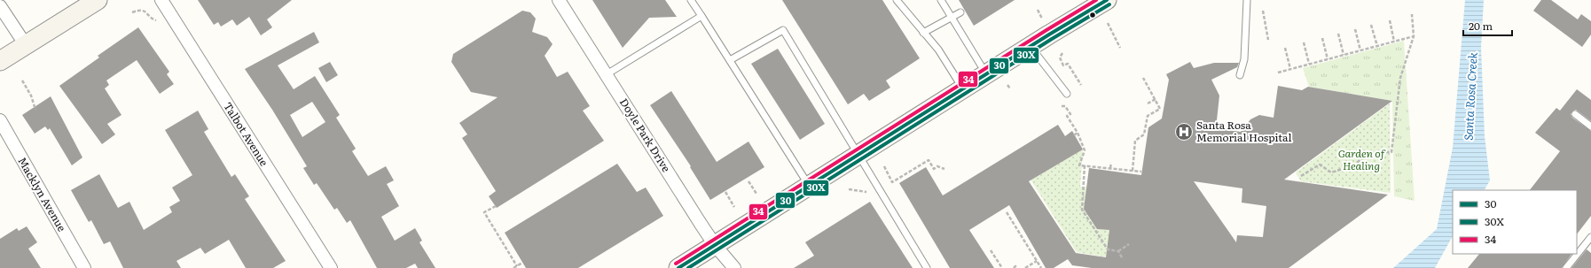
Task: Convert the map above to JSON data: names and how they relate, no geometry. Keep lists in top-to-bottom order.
{
  "streets": {
    "street": ["Talbot Avenue", "Doyle Park Drive", "Macklyn Avenue"]
  },
  "water": ["Santa Rosa Creek"],
  "parks": ["Garden of Healing"],
  "places": {
    "hospital": ["Santa Rosa Memorial Hospital"]
  },
  "lines": ["transit line 30", "transit line 34", "transit line 30X"],
  "legend": ["30", "30X", "34"],
  "scale_bar": "20 m"
}
